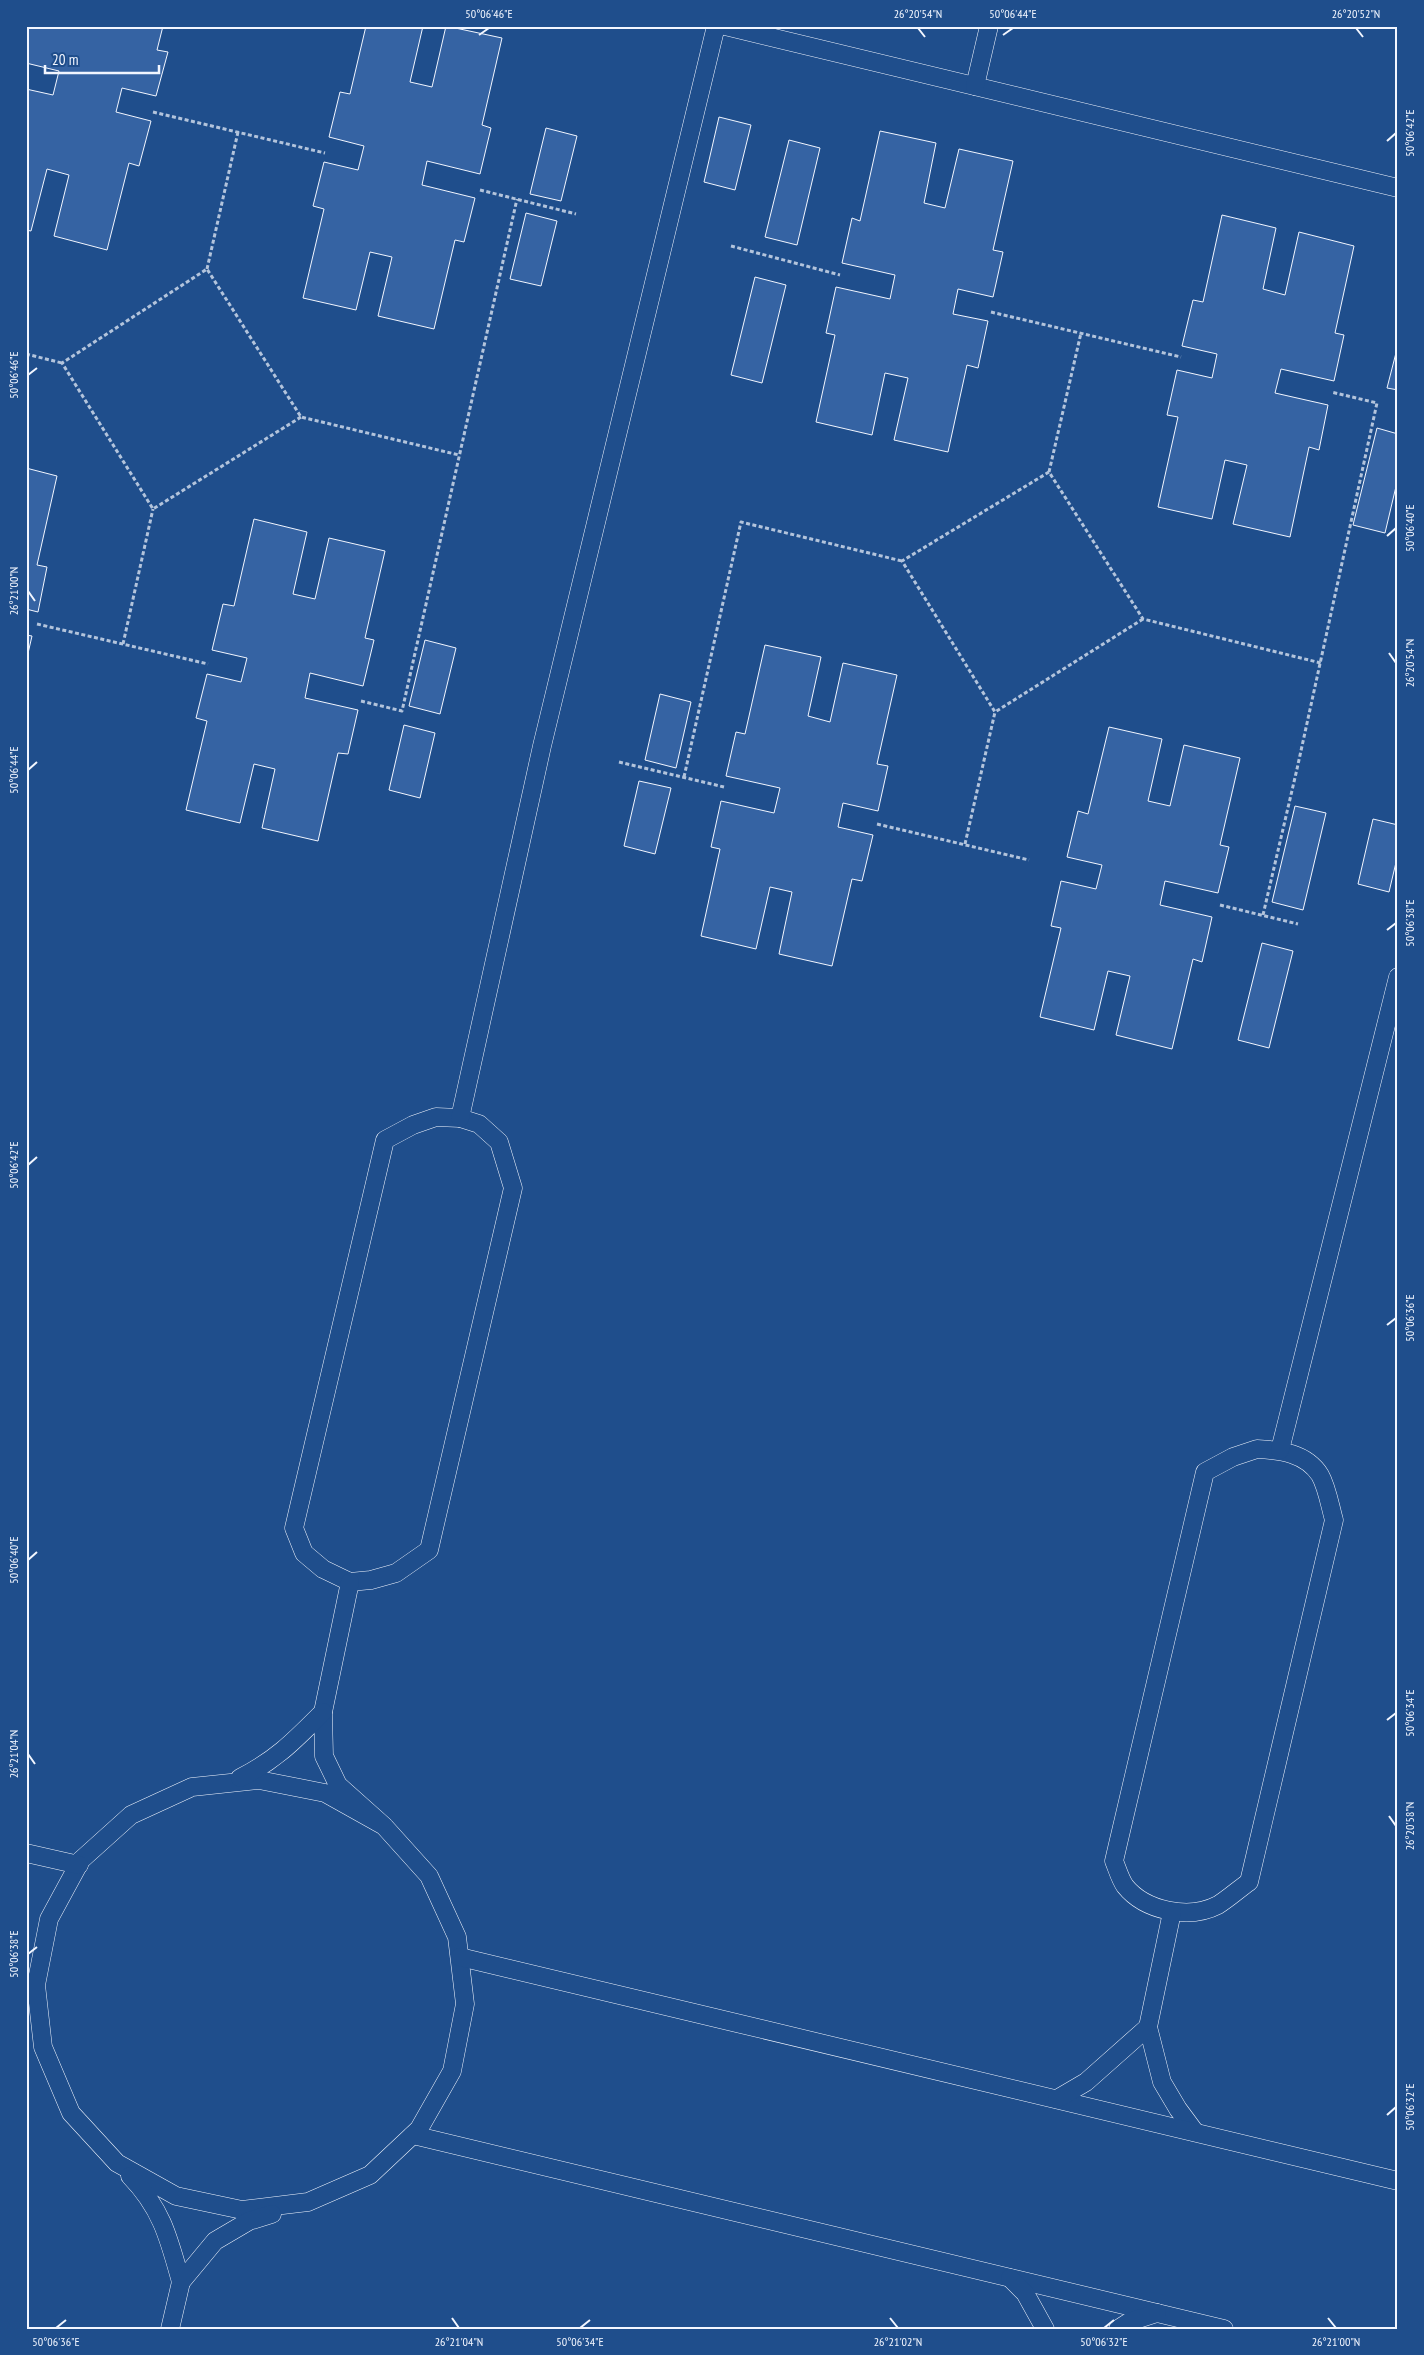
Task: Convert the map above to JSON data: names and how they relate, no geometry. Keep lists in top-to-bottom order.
{
  "scale_bar": "20 m",
  "coordinates": [
    "50°06'46\"E",
    "26°20'54\"N",
    "50°06'44\"E",
    "26°20'52\"N",
    "50°06'42\"E",
    "50°06'40\"E",
    "26°21'00\"N",
    "50°06'38\"E",
    "50°06'36\"E",
    "50°06'34\"E",
    "26°21'04\"N",
    "26°20'58\"N",
    "50°06'32\"E",
    "26°21'02\"N"
  ]
}
